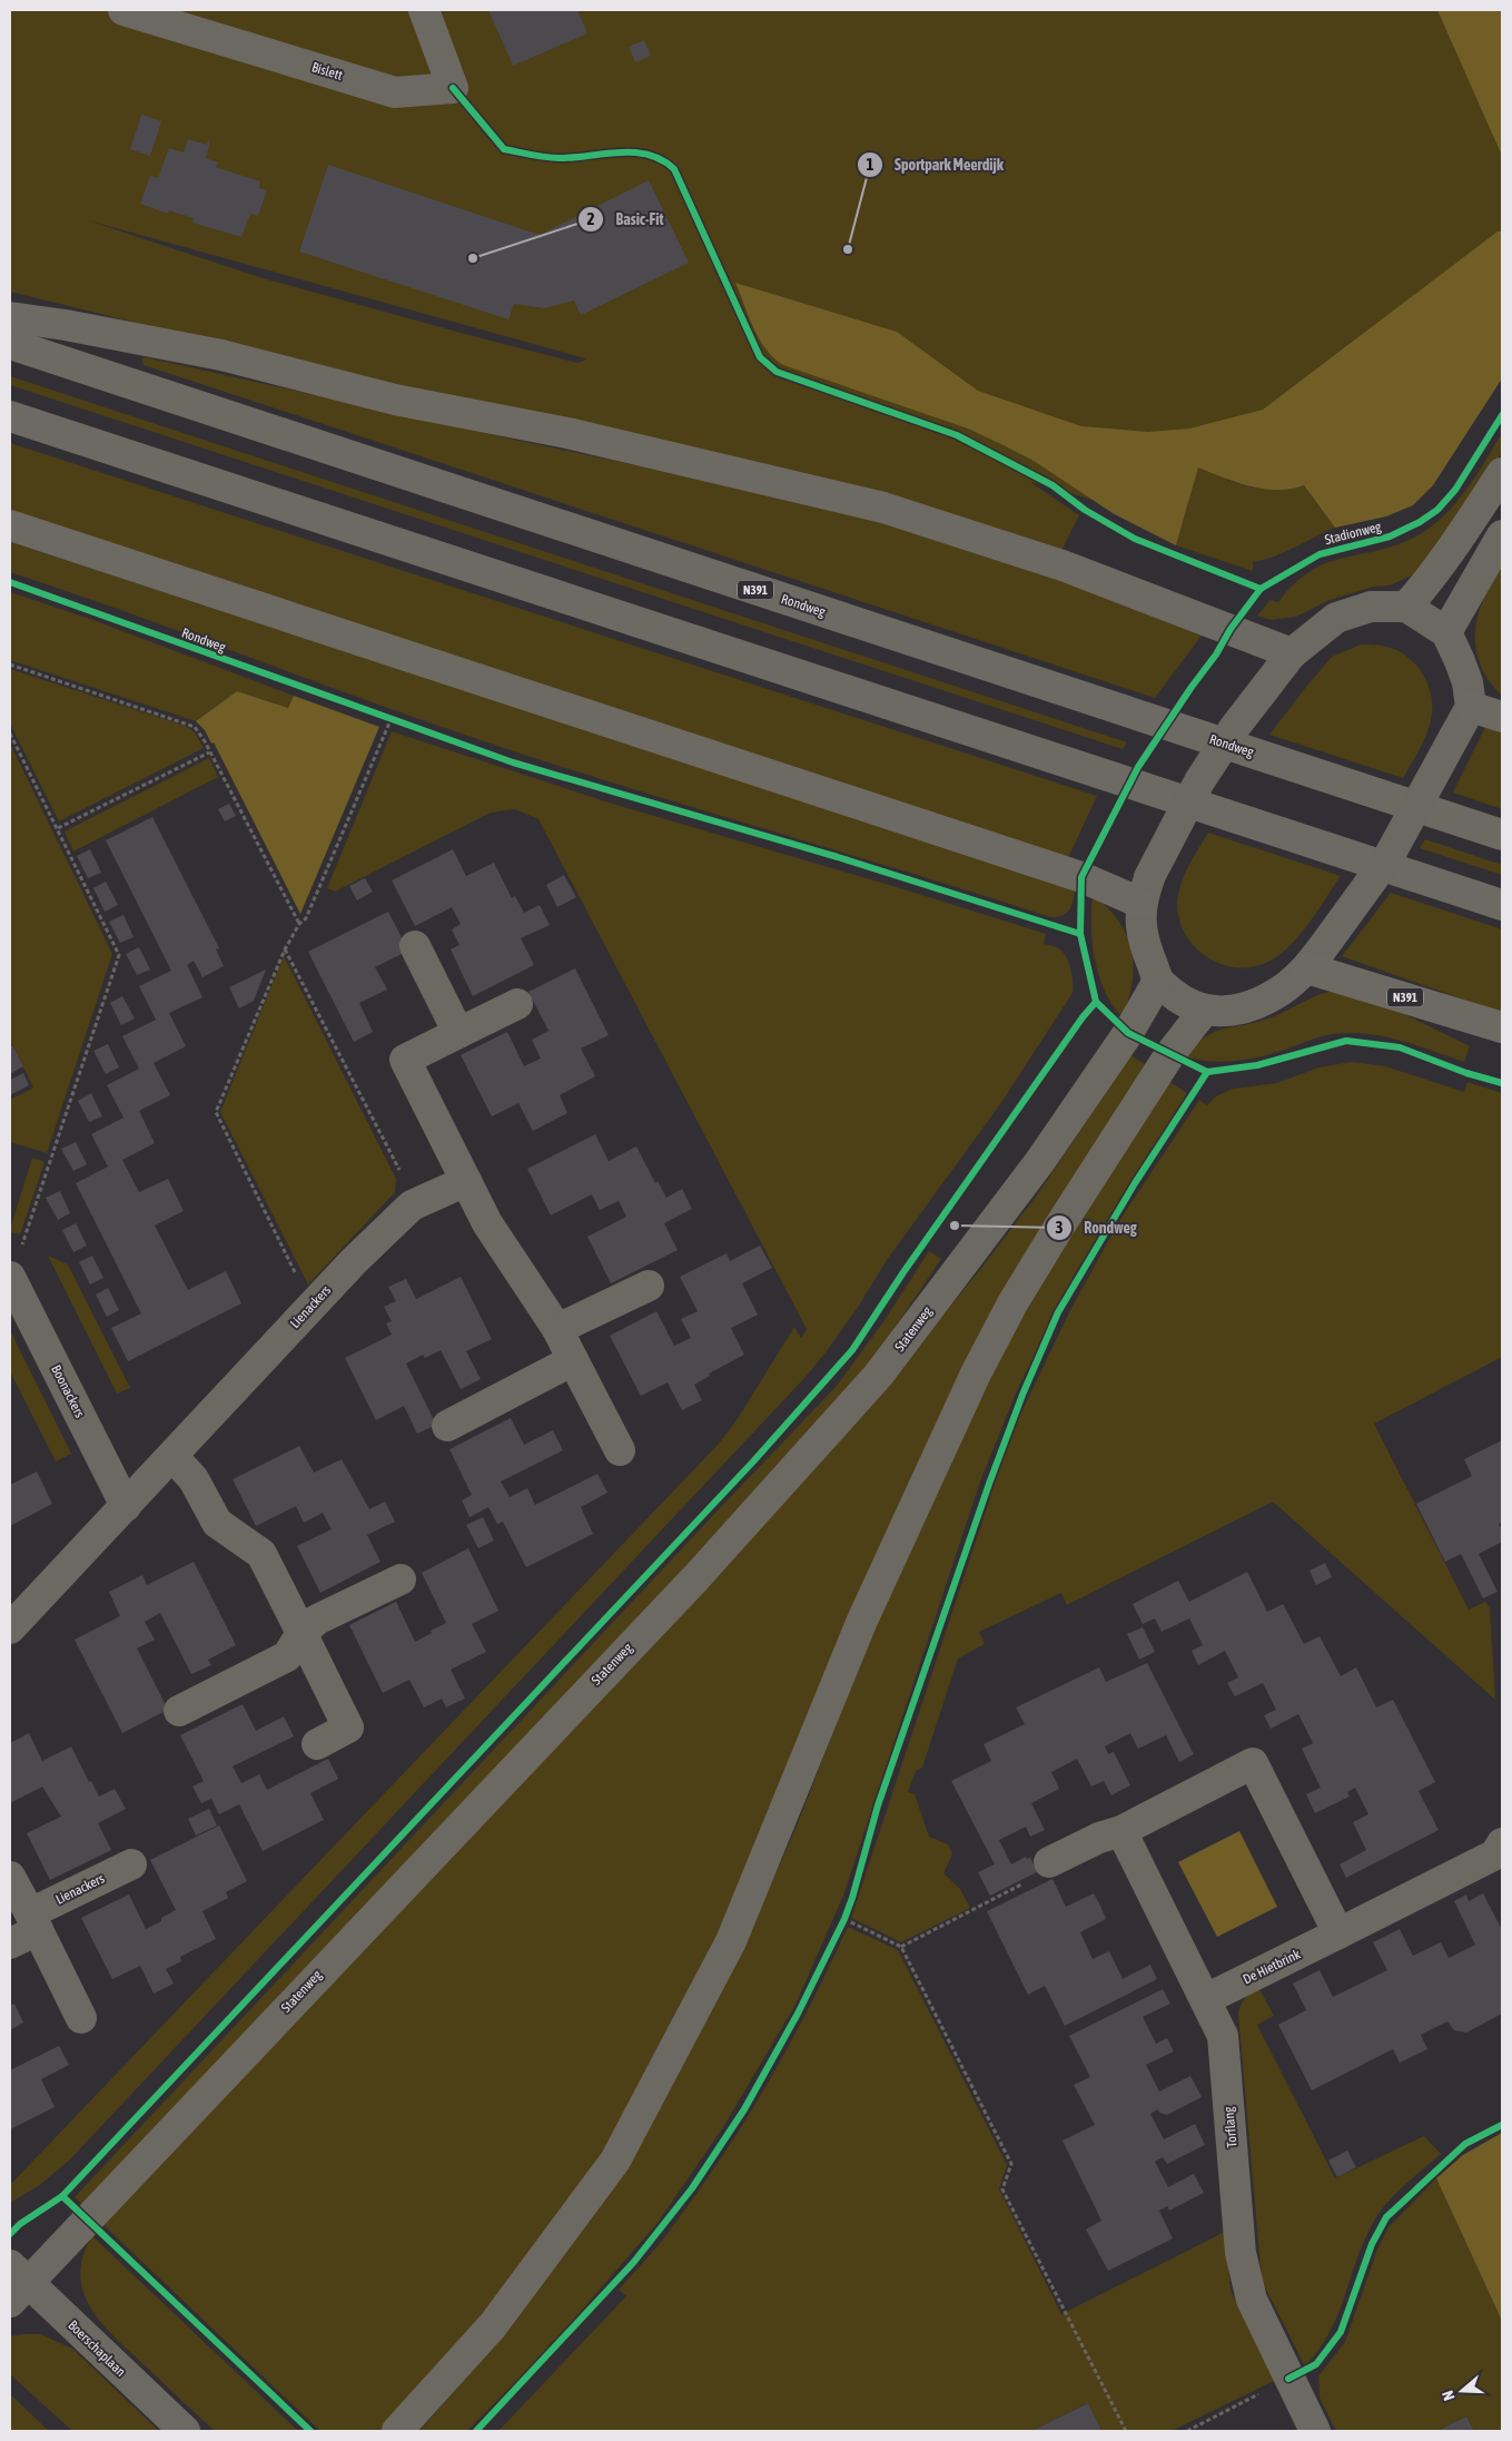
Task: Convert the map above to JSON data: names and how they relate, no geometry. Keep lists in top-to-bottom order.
{
  "streets": {
    "main road": ["N391", "Rondweg"],
    "street": [
      "Bislett",
      "Lienackers",
      "Statenweg",
      "Boonackers",
      "De Hietbrink",
      "Torflang",
      "Boerschaplaan"
    ],
    "cycle path": ["Stadionweg"]
  },
  "crossings": [
    ["Lienackers", "Boonackers"],
    ["Statenweg", "Boerschaplaan"],
    ["De Hietbrink", "Torflang"]
  ],
  "places": ["Sportpark Meerdijk", "Basic-Fit", "Rondweg"],
  "north": "left"
}
